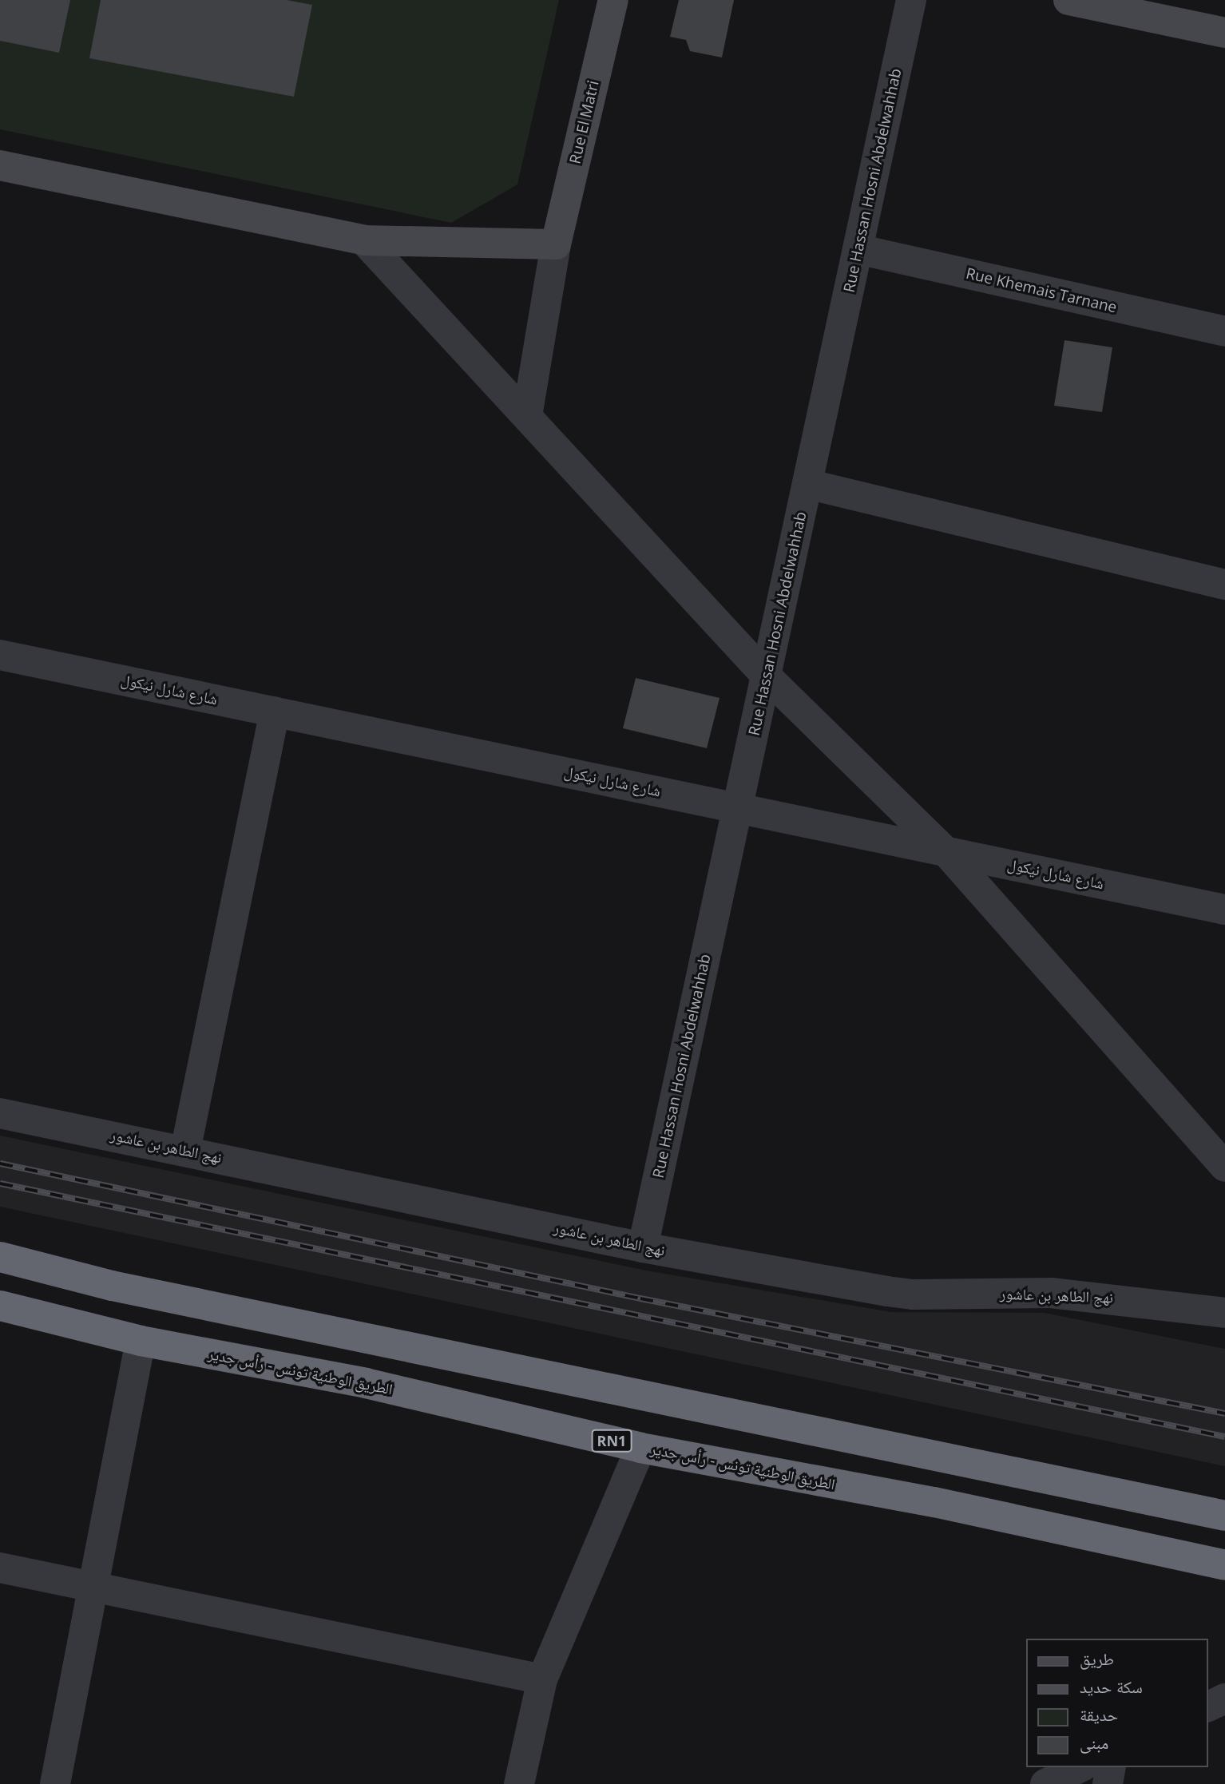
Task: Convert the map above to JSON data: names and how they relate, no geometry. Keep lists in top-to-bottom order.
{
  "streets": {
    "highway": ["الطريق الوطنية تونس - رأس جدير", "RN1"],
    "street": [
      "Rue El Matri",
      "Rue Hassan Hosni Abdelwahhab",
      "Rue Khemais Tarnane",
      "شارع شارل نيكول",
      "نهج الطاهر بن عاشور"
    ]
  },
  "crossings": [
    ["Rue Hassan Hosni Abdelwahhab", "Rue Khemais Tarnane"],
    ["Rue Hassan Hosni Abdelwahhab", "شارع شارل نيكول"],
    ["Rue Hassan Hosni Abdelwahhab", "نهج الطاهر بن عاشور"]
  ],
  "legend": [
    "طريق",
    "سكة حديد",
    "حديقة",
    "مبنى"
  ]
}
